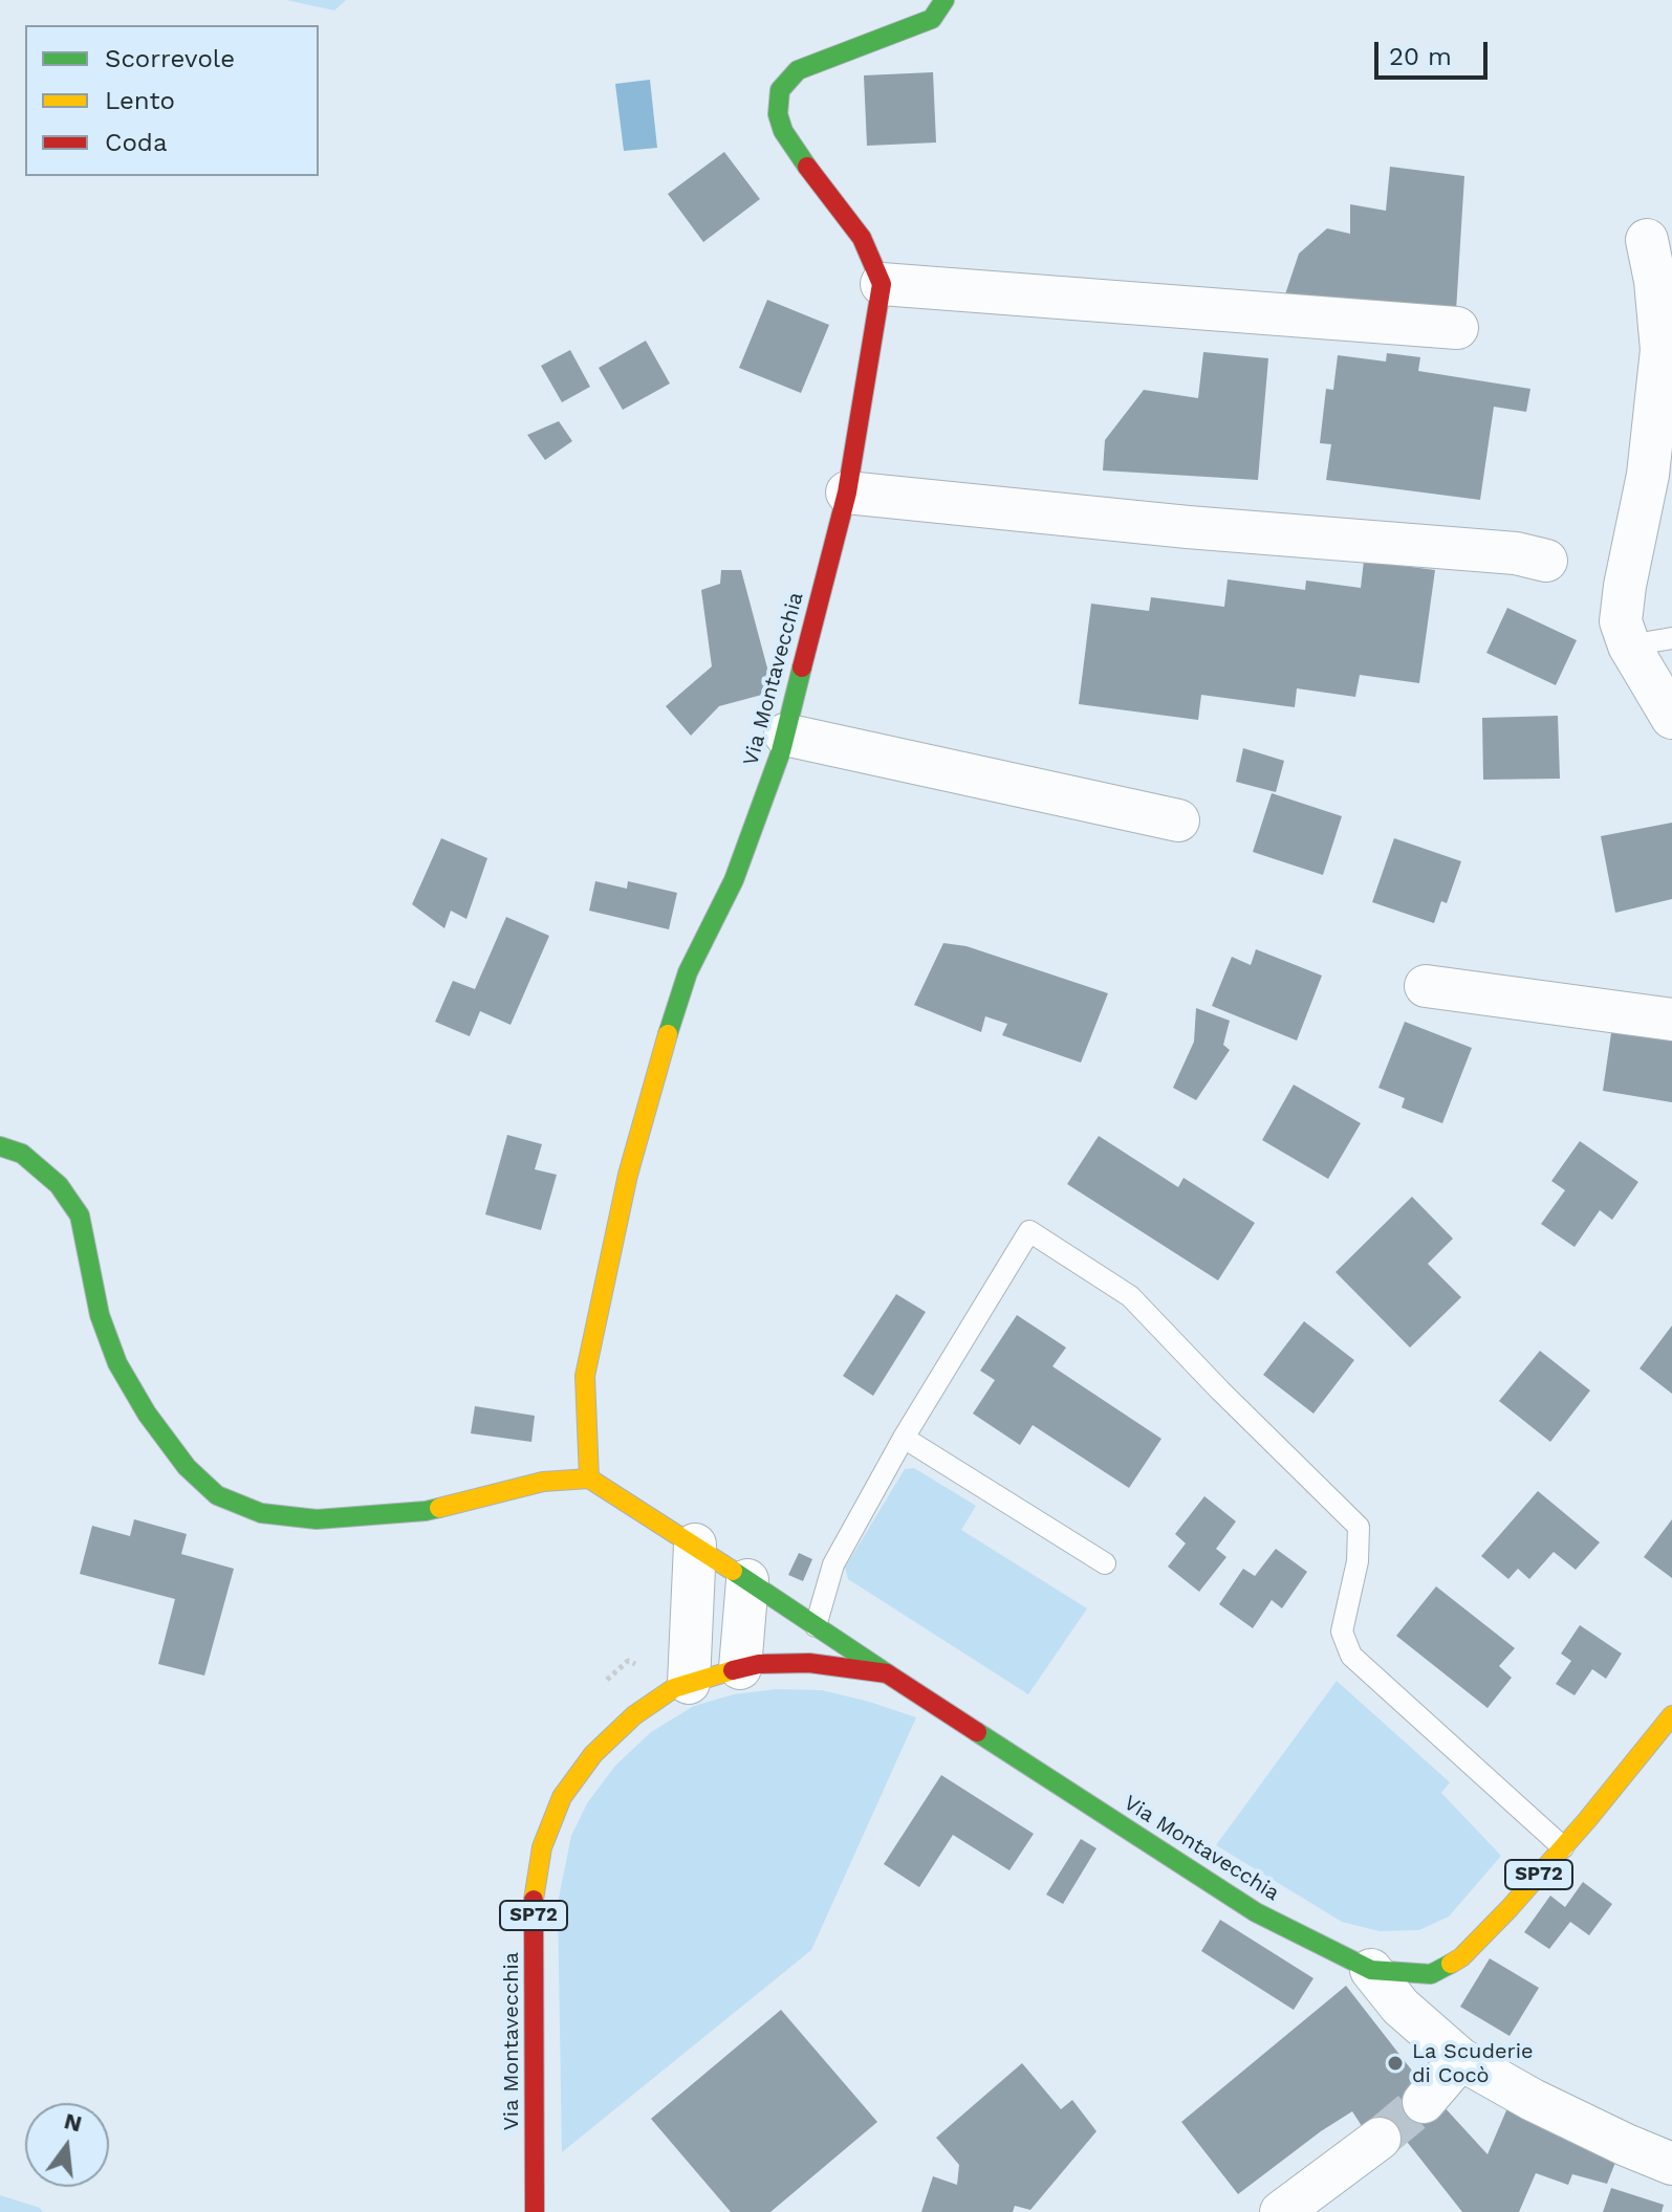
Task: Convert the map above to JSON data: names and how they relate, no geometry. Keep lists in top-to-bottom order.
{
  "streets": {
    "street": ["Via Montavecchia", "SP72"]
  },
  "crossings": [
    ["Via Montavecchia", "SP72"]
  ],
  "places": ["La Scuderie di Cocò"],
  "legend": ["Scorrevole", "Lento", "Coda"],
  "scale_bar": "20 m",
  "north": "top"
}
